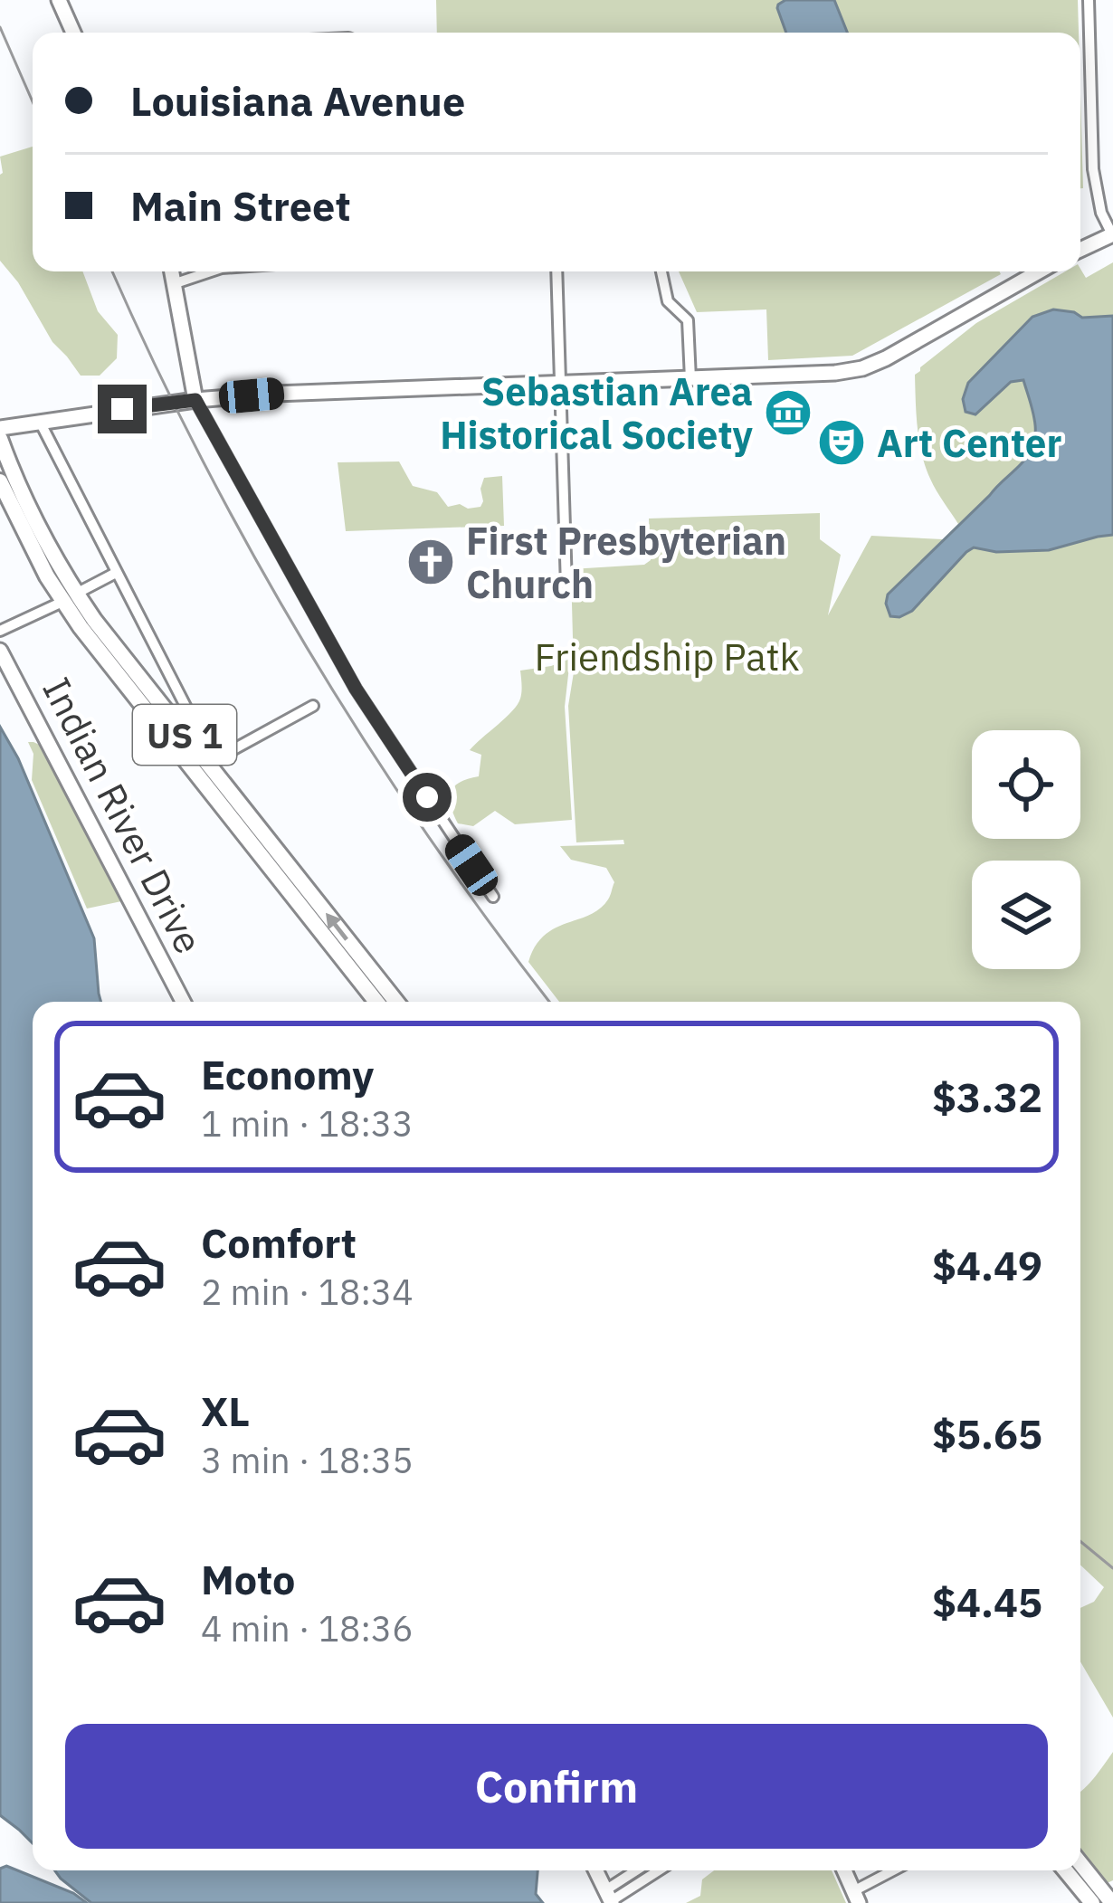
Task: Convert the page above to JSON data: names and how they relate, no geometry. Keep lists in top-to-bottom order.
{
  "streets": {
    "main road": ["US 1"],
    "street": ["Indian River Drive"]
  },
  "parks": ["Friendship Patk"],
  "places": {
    "museum": ["Sebastian Area Historical Society"],
    "theatre": ["Art Center"],
    "church": ["First Presbyterian Church"]
  },
  "page": {
    "banner": ["Louisiana Avenue", "Main Street"],
    "list": [
      {
        "name": "Economy",
        "note": "1 min · 18:33",
        "value": "$3.32"
      },
      {
        "name": "Comfort",
        "note": "2 min · 18:34",
        "value": "$4.49"
      },
      {
        "name": "XL",
        "note": "3 min · 18:35",
        "value": "$5.65"
      },
      {
        "name": "Moto",
        "note": "4 min · 18:36",
        "value": "$4.45"
      }
    ],
    "buttons": "Confirm"
  }
}
